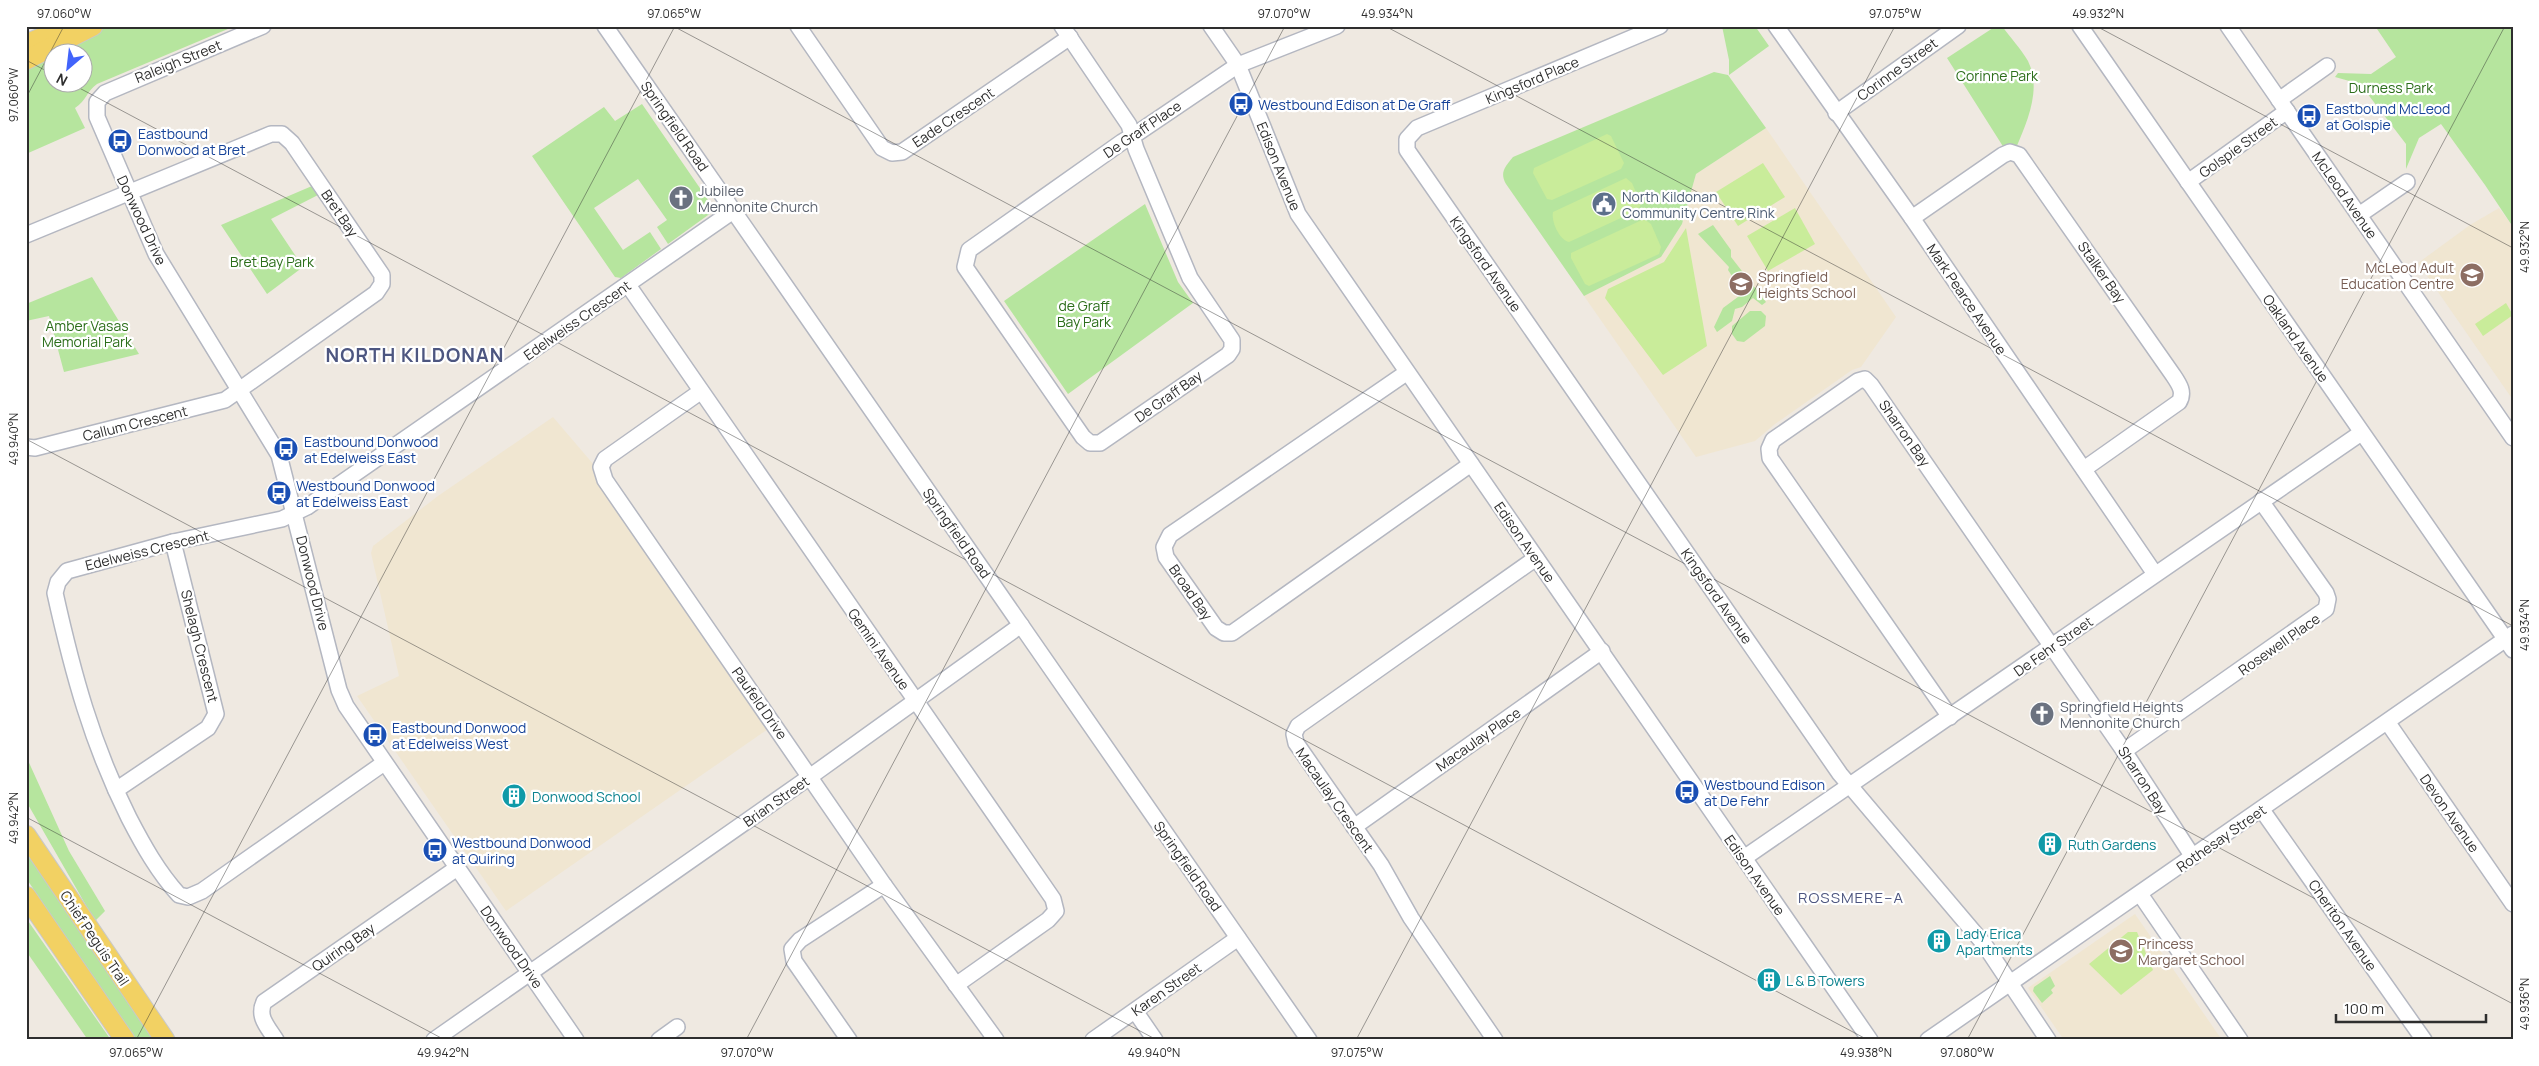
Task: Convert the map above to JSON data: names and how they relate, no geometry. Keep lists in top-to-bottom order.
{
  "streets": {
    "main road": ["Chief Peguis Trail"],
    "street": [
      "Raleigh Street",
      "Corinne Street",
      "Kingsford Place",
      "Eade Crescent",
      "Springfield Road",
      "De Graff Place",
      "Golspie Street",
      "Edison Avenue",
      "McLeod Avenue",
      "Bret Bay",
      "Donwood Drive",
      "Kingsford Avenue",
      "Stalker Bay",
      "Mark Pearce Avenue",
      "Edelweiss Crescent",
      "Oakland Avenue",
      "De Graff Bay",
      "Callum Crescent",
      "Sharron Bay",
      "Broad Bay",
      "Rosewell Place",
      "Shelagh Crescent",
      "De Fehr Street",
      "Gemini Avenue",
      "Paufeld Drive",
      "Macaulay Place",
      "Macaulay Crescent",
      "Brian Street",
      "Devon Avenue",
      "Rothesay Street",
      "Cheriton Avenue",
      "Quiring Bay",
      "Karen Street"
    ]
  },
  "crossings": [
    ["Raleigh Street", "Donwood Drive"],
    ["Corinne Street", "Mark Pearce Avenue"],
    ["Kingsford Place", "Kingsford Avenue"],
    ["Springfield Road", "Edelweiss Crescent"],
    ["Springfield Road", "Brian Street"],
    ["Springfield Road", "Karen Street"],
    ["De Graff Place", "Edison Avenue"],
    ["De Graff Place", "De Graff Bay"],
    ["Golspie Street", "McLeod Avenue"],
    ["Golspie Street", "Oakland Avenue"],
    ["Edison Avenue", "Broad Bay"],
    ["Edison Avenue", "De Fehr Street"],
    ["Edison Avenue", "Macaulay Place"],
    ["Edison Avenue", "Macaulay Crescent"],
    ["Bret Bay", "Donwood Drive"],
    ["Bret Bay", "Callum Crescent"],
    ["Donwood Drive", "Edelweiss Crescent"],
    ["Donwood Drive", "Callum Crescent"],
    ["Donwood Drive", "Brian Street"],
    ["Donwood Drive", "Quiring Bay"],
    ["Kingsford Avenue", "De Fehr Street"],
    ["Kingsford Avenue", "Rothesay Street"],
    ["Stalker Bay", "Mark Pearce Avenue"],
    ["Mark Pearce Avenue", "De Fehr Street"],
    ["Edelweiss Crescent", "Shelagh Crescent"],
    ["Edelweiss Crescent", "Gemini Avenue"],
    ["Oakland Avenue", "De Fehr Street"],
    ["Oakland Avenue", "Rothesay Street"],
    ["Sharron Bay", "Rosewell Place"],
    ["Sharron Bay", "De Fehr Street"],
    ["Sharron Bay", "Rothesay Street"],
    ["Rosewell Place", "De Fehr Street"],
    ["Gemini Avenue", "Paufeld Drive"],
    ["Gemini Avenue", "Brian Street"],
    ["Paufeld Drive", "Brian Street"],
    ["Macaulay Place", "Macaulay Crescent"],
    ["Devon Avenue", "Rothesay Street"],
    ["Rothesay Street", "Cheriton Avenue"]
  ],
  "districts": ["NORTH KILDONAN", "ROSSMERE–A"],
  "parks": [
    "Corinne Park",
    "Durness Park",
    "Bret Bay Park",
    "de Graff Bay Park",
    "Amber Vasas Memorial Park"
  ],
  "places": {
    "bus stop": [
      "Westbound Edison at De Graff",
      "Eastbound McLeod at Golspie",
      "Eastbound Donwood at Bret",
      "Eastbound Donwood at Edelweiss East",
      "Westbound Donwood at Edelweiss East",
      "Eastbound Donwood at Edelweiss West",
      "Westbound Edison at De Fehr",
      "Westbound Donwood at Quiring"
    ],
    "church": ["Jubilee Mennonite Church", "Springfield Heights Mennonite Church"],
    "public building": ["North Kildonan Community Centre Rink"],
    "school or university": ["McLeod Adult Education Centre", "Springfield Heights School", "Princess Margaret School"],
    "building": [
      "Donwood School",
      "Ruth Gardens",
      "Lady Erica Apartments",
      "L & B Towers"
    ]
  },
  "scale_bar": "100 m",
  "north": "bottom left",
  "coordinates": [
    "97.060°W",
    "97.065°W",
    "97.070°W",
    "49.934°N",
    "97.075°W",
    "49.932°N",
    "49.940°N",
    "49.942°N",
    "49.936°N",
    "49.938°N",
    "97.080°W"
  ]
}
